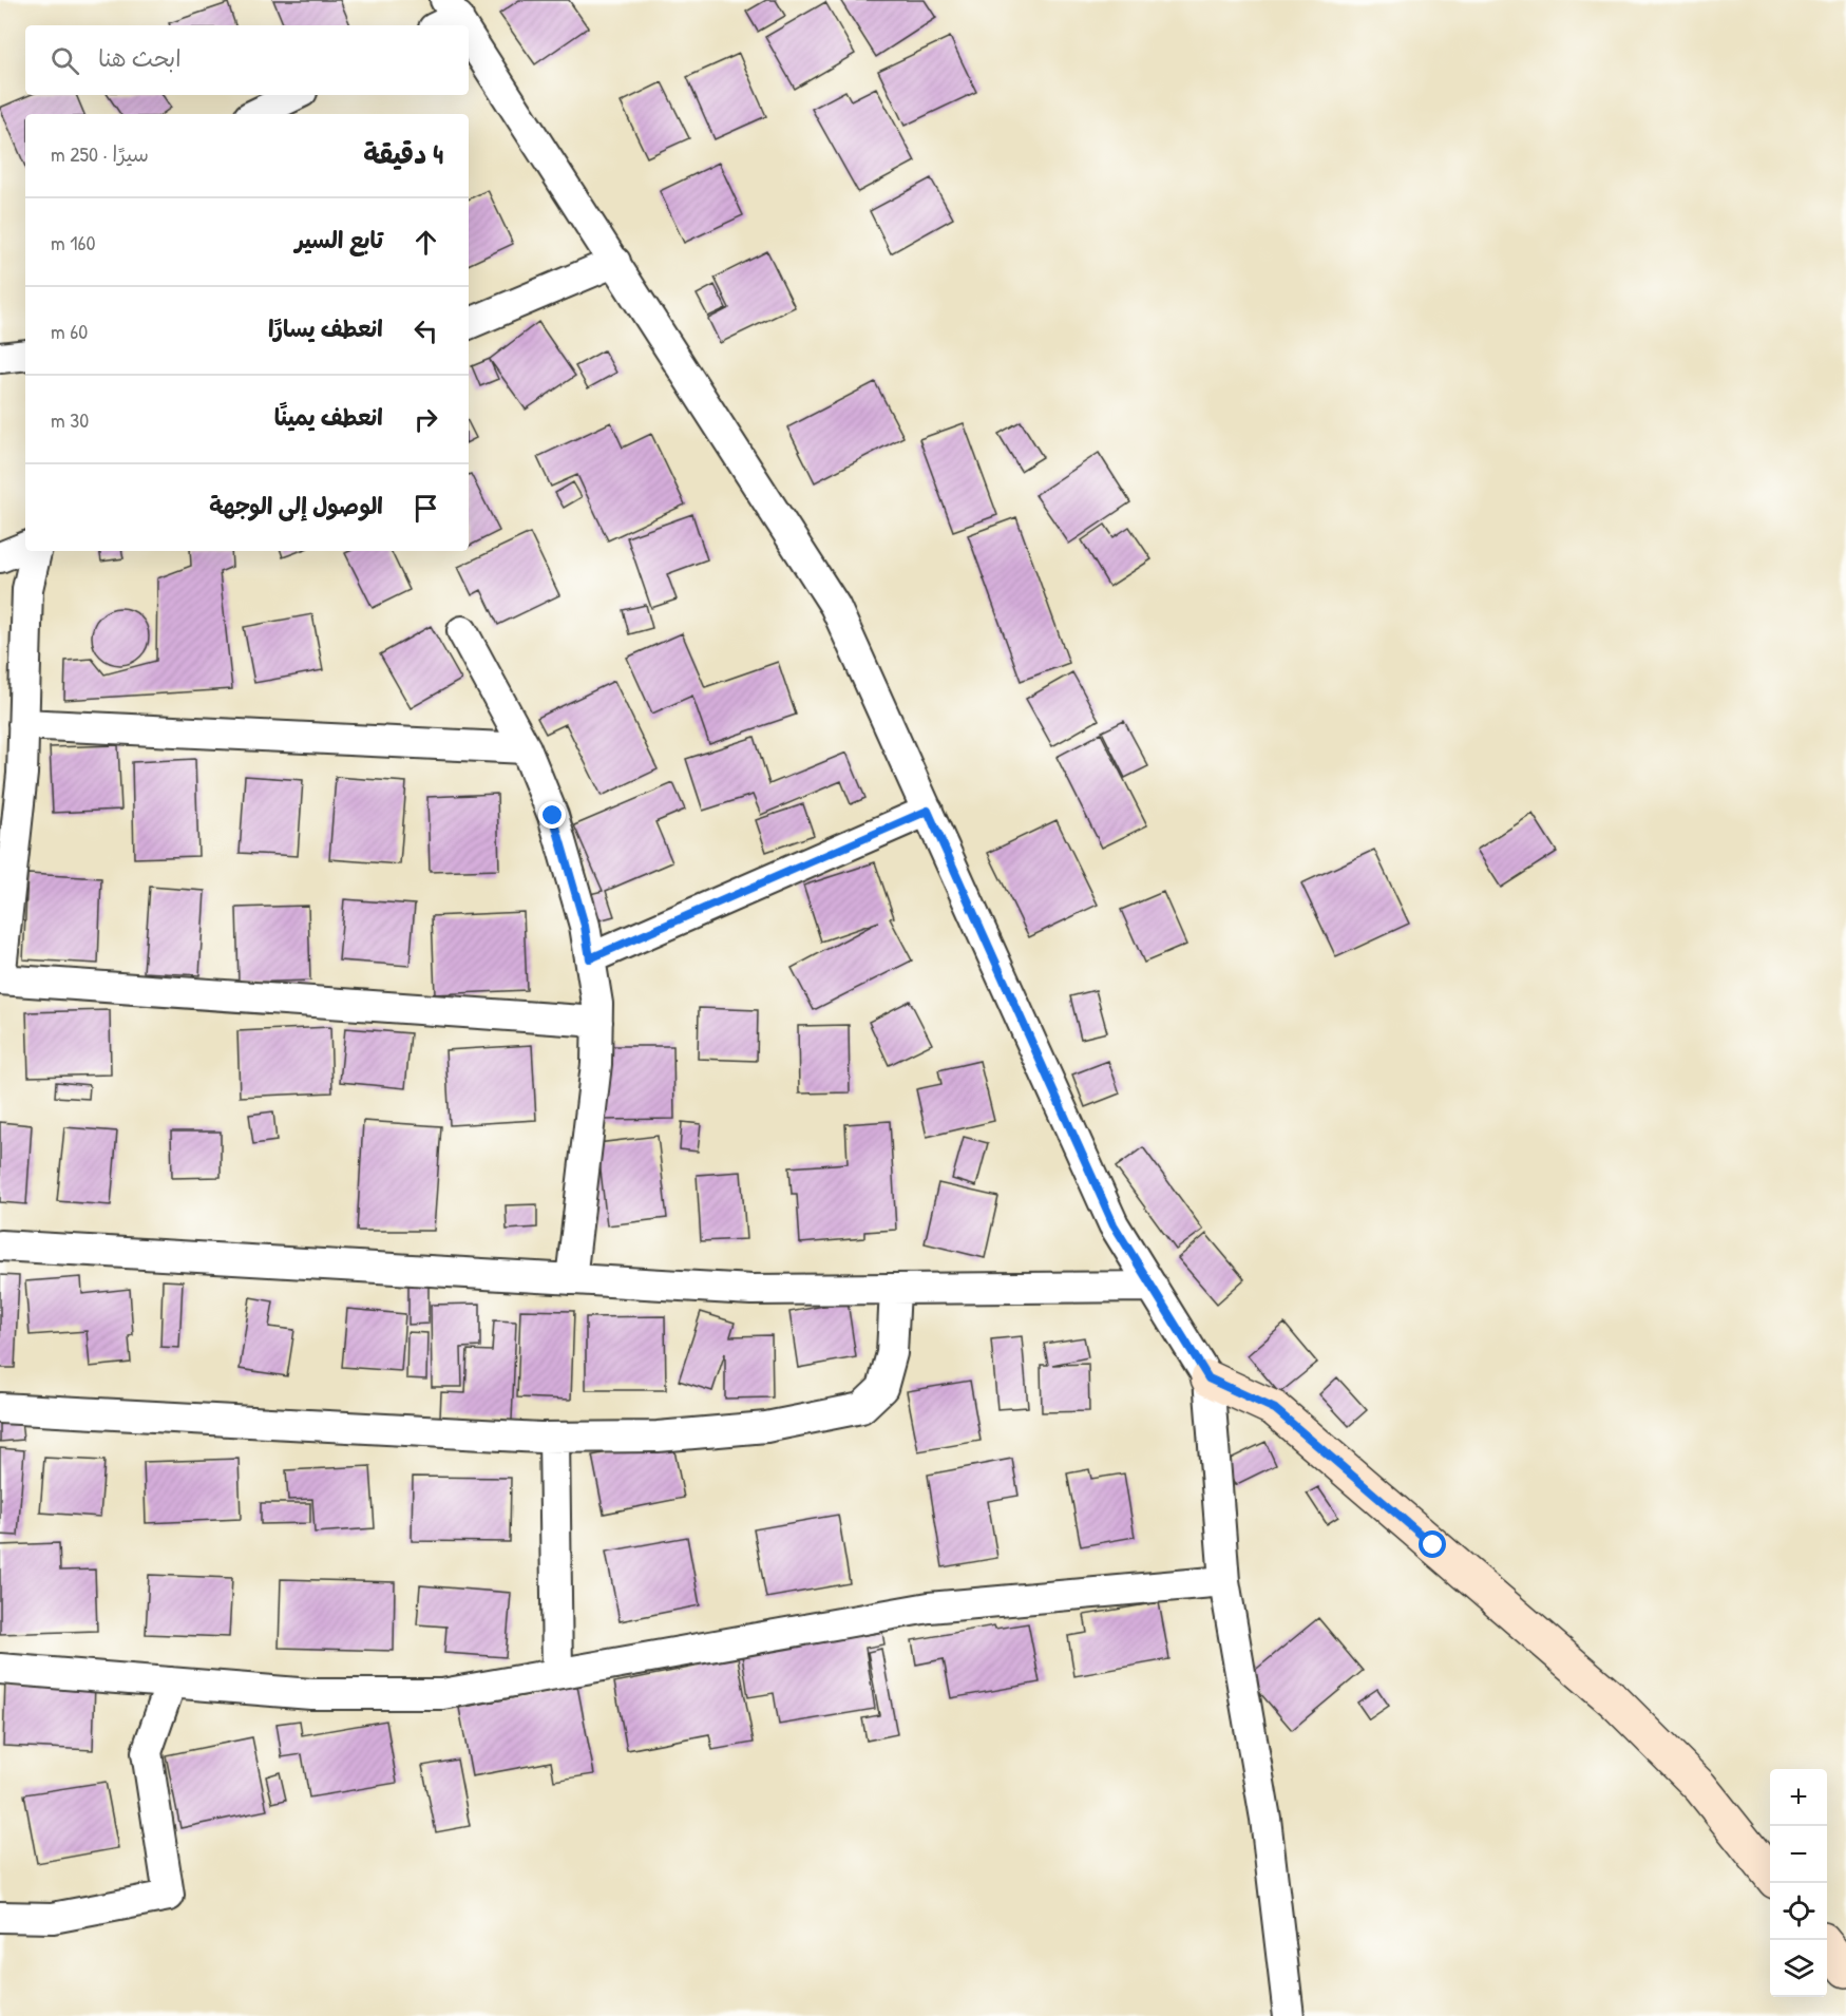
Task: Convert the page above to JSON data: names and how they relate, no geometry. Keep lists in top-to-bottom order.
{
  "page": {
    "search": "ابحث هنا",
    "heading": ["4 دقيقة", "سيرًا · 250 m"],
    "list": [
      ["تابع السير", "160 m"],
      ["انعطف يسارًا", "60 m"],
      ["انعطف يمينًا", "30 m"],
      "الوصول إلى الوجهة"
    ],
    "map_buttons": ["+", "−"]
  }
}
